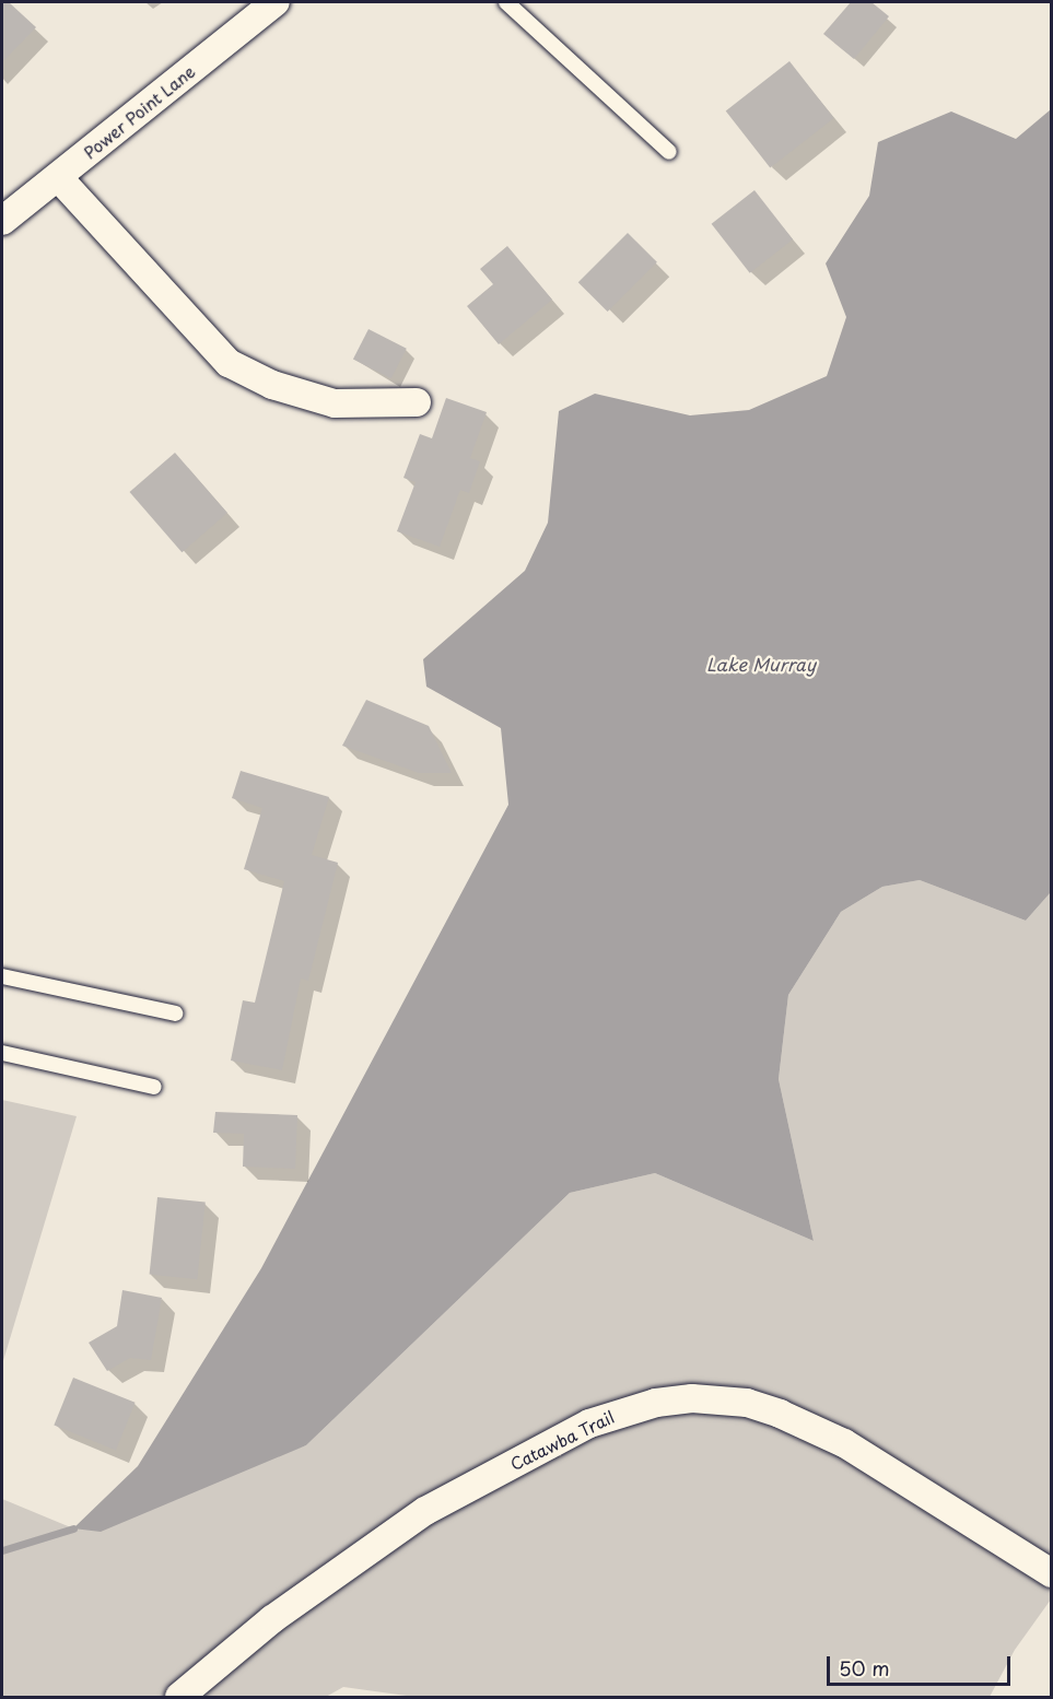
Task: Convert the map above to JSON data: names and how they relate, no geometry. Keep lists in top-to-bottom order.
{
  "streets": {
    "street": ["Power Point Lane", "Catawba Trail"]
  },
  "water": ["Lake Murray"],
  "scale_bar": "50 m"
}
